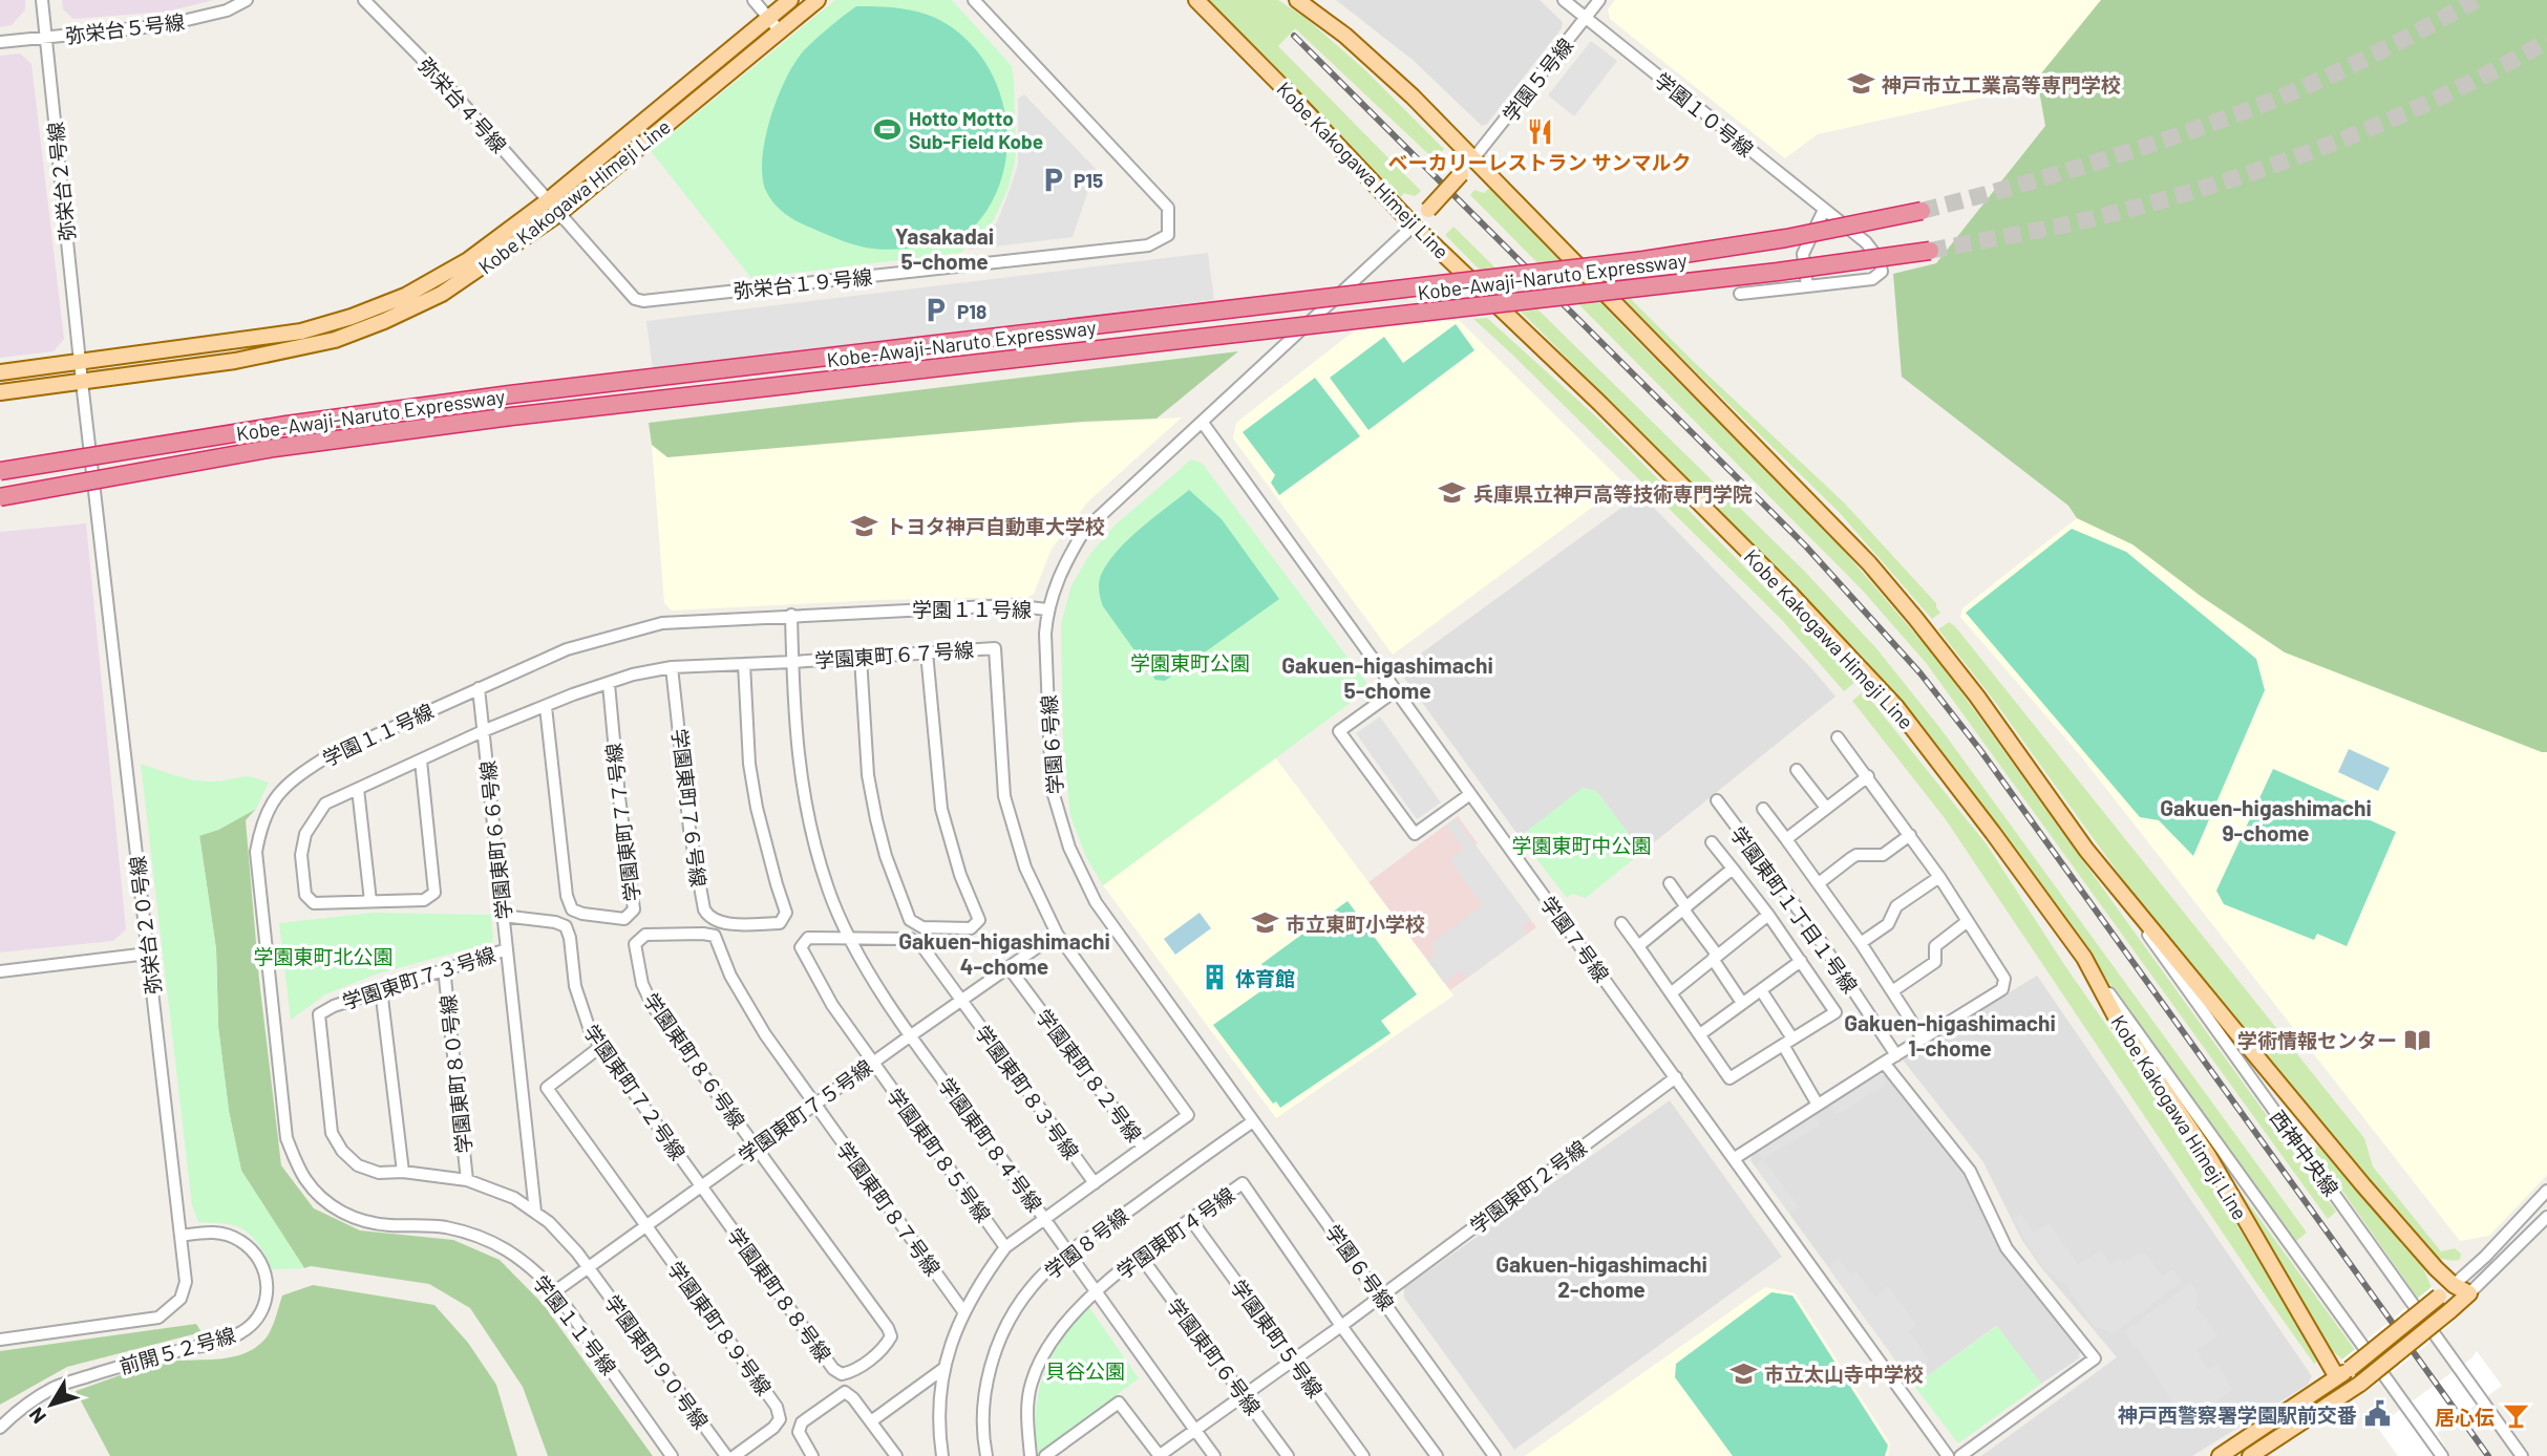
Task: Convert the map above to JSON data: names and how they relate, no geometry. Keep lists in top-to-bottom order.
{
  "streets": {
    "highway": ["Kobe-Awaji-Naruto Expressway"],
    "main road": ["Kobe Kakogawa Himeji Line"],
    "street": [
      "弥栄台５号線",
      "学園５号線",
      "弥栄台４号線",
      "学園１０号線",
      "弥栄台２号線",
      "弥栄台１９号線",
      "学園１１号線",
      "学園東町６７号線",
      "学園６号線",
      "学園東町７６号線",
      "学園東町７７号線",
      "学園東町６６号線",
      "学園東町１丁目１号線",
      "弥栄台２０号線",
      "学園７号線",
      "学園東町７３号線",
      "学園東町８６号線",
      "学園東町８０号線",
      "学園東町８２号線",
      "学園東町７２号線",
      "学園東町８３号線",
      "学園東町７５号線",
      "学園東町８４号線",
      "西神中央線",
      "学園東町８５号線",
      "学園東町２号線",
      "学園東町８７号線",
      "学園東町４号線",
      "学園８号線",
      "学園東町８８号線",
      "学園東町８９号線",
      "学園東町５号線",
      "前開５２号線",
      "学園東町６号線",
      "学園東町９０号線"
    ]
  },
  "crossings": [
    ["弥栄台５号線", "弥栄台２号線"],
    ["学園５号線", "学園１０号線"],
    ["弥栄台４号線", "Kobe Kakogawa Himeji Line"],
    ["弥栄台４号線", "弥栄台１９号線"],
    ["Kobe Kakogawa Himeji Line", "弥栄台２号線"],
    ["Kobe Kakogawa Himeji Line", "弥栄台１９号線"],
    ["Kobe Kakogawa Himeji Line", "学園６号線"],
    ["Kobe Kakogawa Himeji Line", "弥栄台２０号線"],
    ["弥栄台２号線", "弥栄台２０号線"],
    ["学園１１号線", "学園６号線"],
    ["学園１１号線", "学園東町６６号線"],
    ["学園１１号線", "学園東町７５号線"],
    ["学園１１号線", "学園東町８４号線"],
    ["学園東町６７号線", "学園東町７６号線"],
    ["学園東町６７号線", "学園東町７７号線"],
    ["学園東町６７号線", "学園東町６６号線"],
    ["学園東町６７号線", "学園東町８２号線"],
    ["学園東町６７号線", "学園東町８３号線"],
    ["学園東町６７号線", "学園東町７５号線"],
    ["学園東町６７号線", "学園東町８４号線"],
    ["学園東町６７号線", "学園東町８５号線"],
    ["学園東町６７号線", "学園東町８７号線"],
    ["学園６号線", "学園７号線"],
    ["学園６号線", "学園東町２号線"],
    ["学園６号線", "学園８号線"],
    ["学園東町６６号線", "学園東町７３号線"],
    ["学園東町６６号線", "学園東町７２号線"],
    ["弥栄台２０号線", "前開５２号線"],
    ["学園７号線", "学園東町２号線"],
    ["学園東町７３号線", "学園東町８０号線"],
    ["学園東町７３号線", "学園東町７５号線"],
    ["学園東町７３号線", "学園東町９０号線"],
    ["学園東町８６号線", "学園東町７５号線"],
    ["学園東町８６号線", "学園東町８７号線"],
    ["学園東町８６号線", "学園東町８８号線"],
    ["学園東町８２号線", "学園東町７５号線"],
    ["学園東町７２号線", "学園東町７５号線"],
    ["学園東町７２号線", "学園東町８８号線"],
    ["学園東町７２号線", "学園東町８９号線"],
    ["学園東町８３号線", "学園東町７５号線"],
    ["学園東町８３号線", "学園東町８４号線"],
    ["学園東町８３号線", "学園東町８５号線"],
    ["学園東町７５号線", "学園東町８４号線"],
    ["学園東町７５号線", "学園東町８５号線"],
    ["学園東町７５号線", "学園東町８７号線"],
    ["学園東町７５号線", "学園東町８８号線"],
    ["学園東町７５号線", "学園東町８９号線"],
    ["学園東町７５号線", "学園東町９０号線"],
    ["学園東町８４号線", "学園東町８５号線"],
    ["学園東町８４号線", "学園東町２号線"],
    ["学園東町８４号線", "学園東町４号線"],
    ["学園東町８４号線", "学園８号線"],
    ["学園東町２号線", "学園東町４号線"],
    ["学園東町２号線", "学園東町５号線"],
    ["学園東町２号線", "学園東町６号線"],
    ["学園東町４号線", "学園東町５号線"],
    ["学園東町４号線", "学園東町６号線"]
  ],
  "districts": [
    "Yasakadai 5-chome",
    "Gakuen-higashimachi 5-chome",
    "Gakuen-higashimachi 9-chome",
    "Gakuen-higashimachi 4-chome",
    "Gakuen-higashimachi 1-chome",
    "Gakuen-higashimachi 2-chome"
  ],
  "parks": [
    "学園東町公園",
    "学園東町中公園",
    "学園東町北公園",
    "貝谷公園"
  ],
  "places": {
    "school or university": [
      "神戸市立工業高等専門学校",
      "兵庫県立神戸高等技術専門学院",
      "トヨタ神戸自動車大学校",
      "市立東町小学校",
      "市立太山寺中学校"
    ],
    "sports": ["Hotto Motto Sub-Field Kobe"],
    "restaurant": ["ベーカリーレストラン サンマルク"],
    "parking": ["P15", "P18"],
    "building": ["体育館"],
    "library": ["学術情報センター"],
    "public building": ["神戸西警察署学園駅前交番"],
    "bar": ["居心伝"]
  },
  "north": "bottom left"
}
